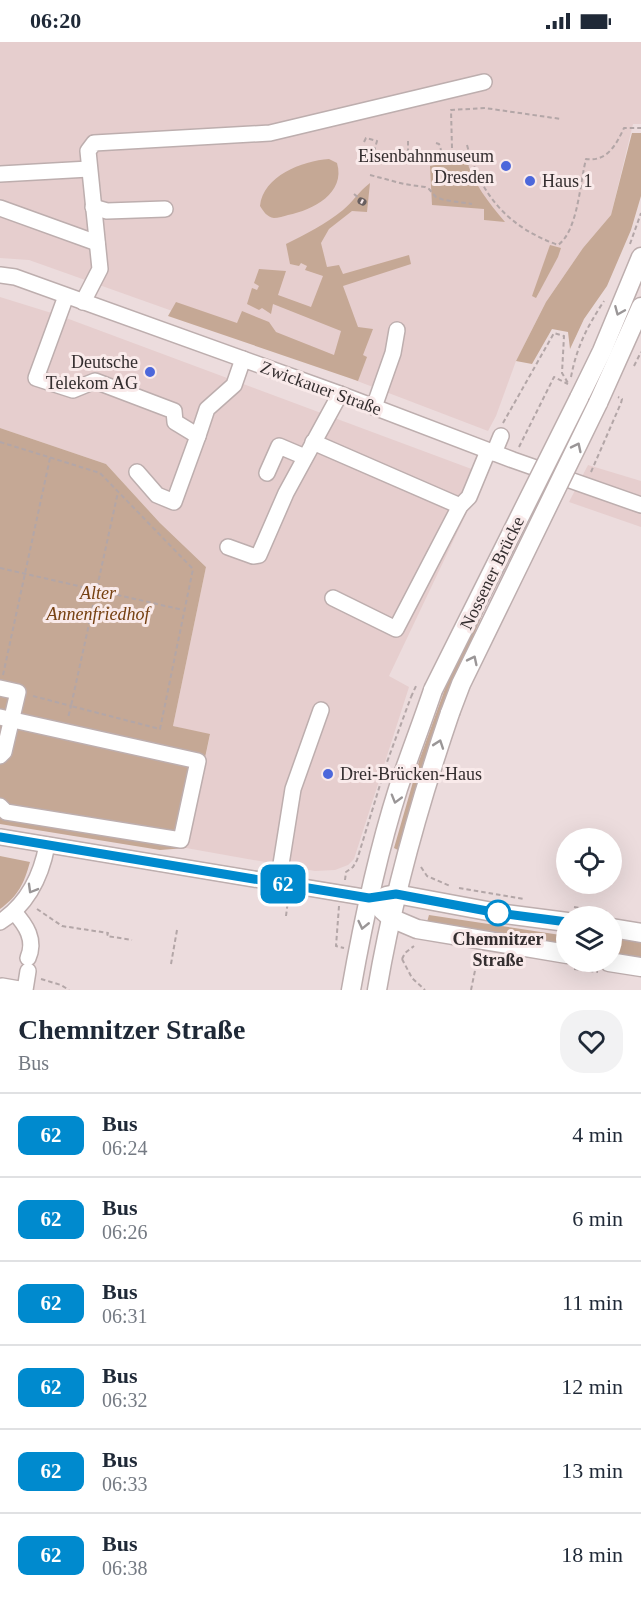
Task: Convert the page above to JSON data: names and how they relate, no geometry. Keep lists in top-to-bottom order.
{
  "streets": {
    "main road": ["Nossener Brücke"],
    "street": ["Zwickauer Straße"]
  },
  "parks": ["Alter Annenfriedhof"],
  "places": [
    "Eisenbahnmuseum Dresden",
    "Haus 1",
    "Deutsche Telekom AG",
    "Drei-Brücken-Haus",
    "Chemnitzer Straße"
  ],
  "lines": ["bus line 62"],
  "page": {
    "status": "06:20",
    "on_map": "62",
    "heading": ["Chemnitzer Straße", "Bus"],
    "list": [
      {
        "mark": "62",
        "name": "Bus",
        "note": "06:24",
        "value": "4 min"
      },
      {
        "mark": "62",
        "name": "Bus",
        "note": "06:26",
        "value": "6 min"
      },
      {
        "mark": "62",
        "name": "Bus",
        "note": "06:31",
        "value": "11 min"
      },
      {
        "mark": "62",
        "name": "Bus",
        "note": "06:32",
        "value": "12 min"
      },
      {
        "mark": "62",
        "name": "Bus",
        "note": "06:33",
        "value": "13 min"
      },
      {
        "mark": "62",
        "name": "Bus",
        "note": "06:38",
        "value": "18 min"
      }
    ]
  }
}
